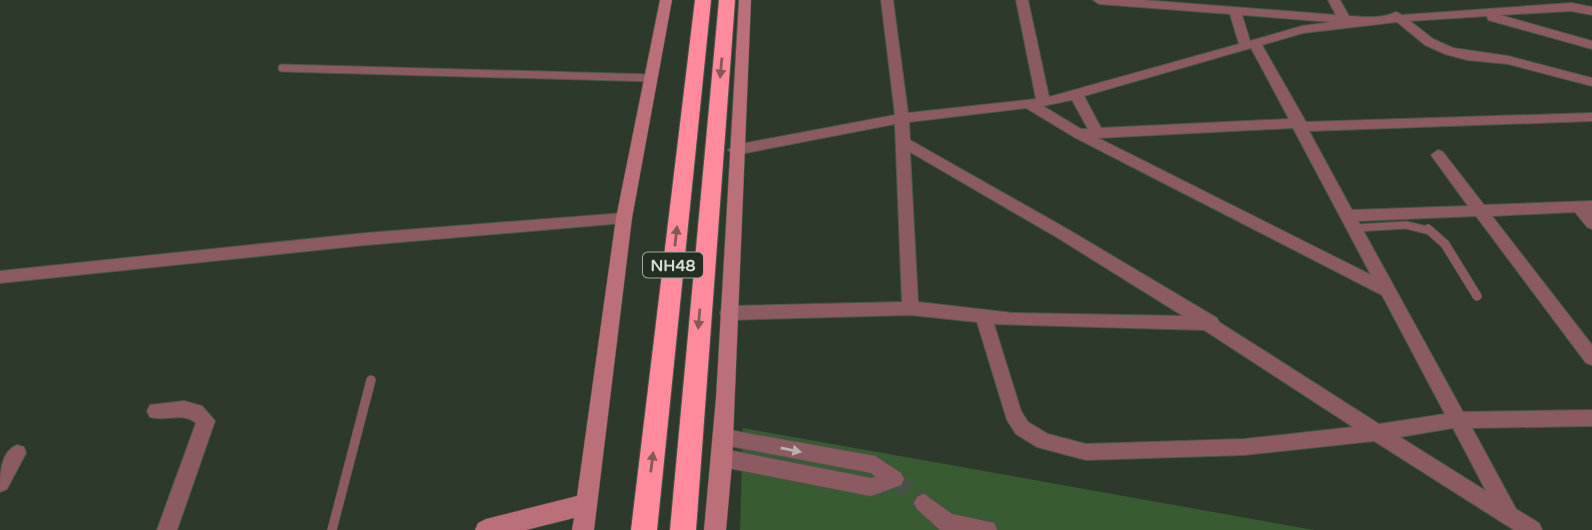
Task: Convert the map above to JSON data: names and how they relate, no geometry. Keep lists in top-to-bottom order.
{
  "streets": {
    "highway": ["NH48"]
  }
}
